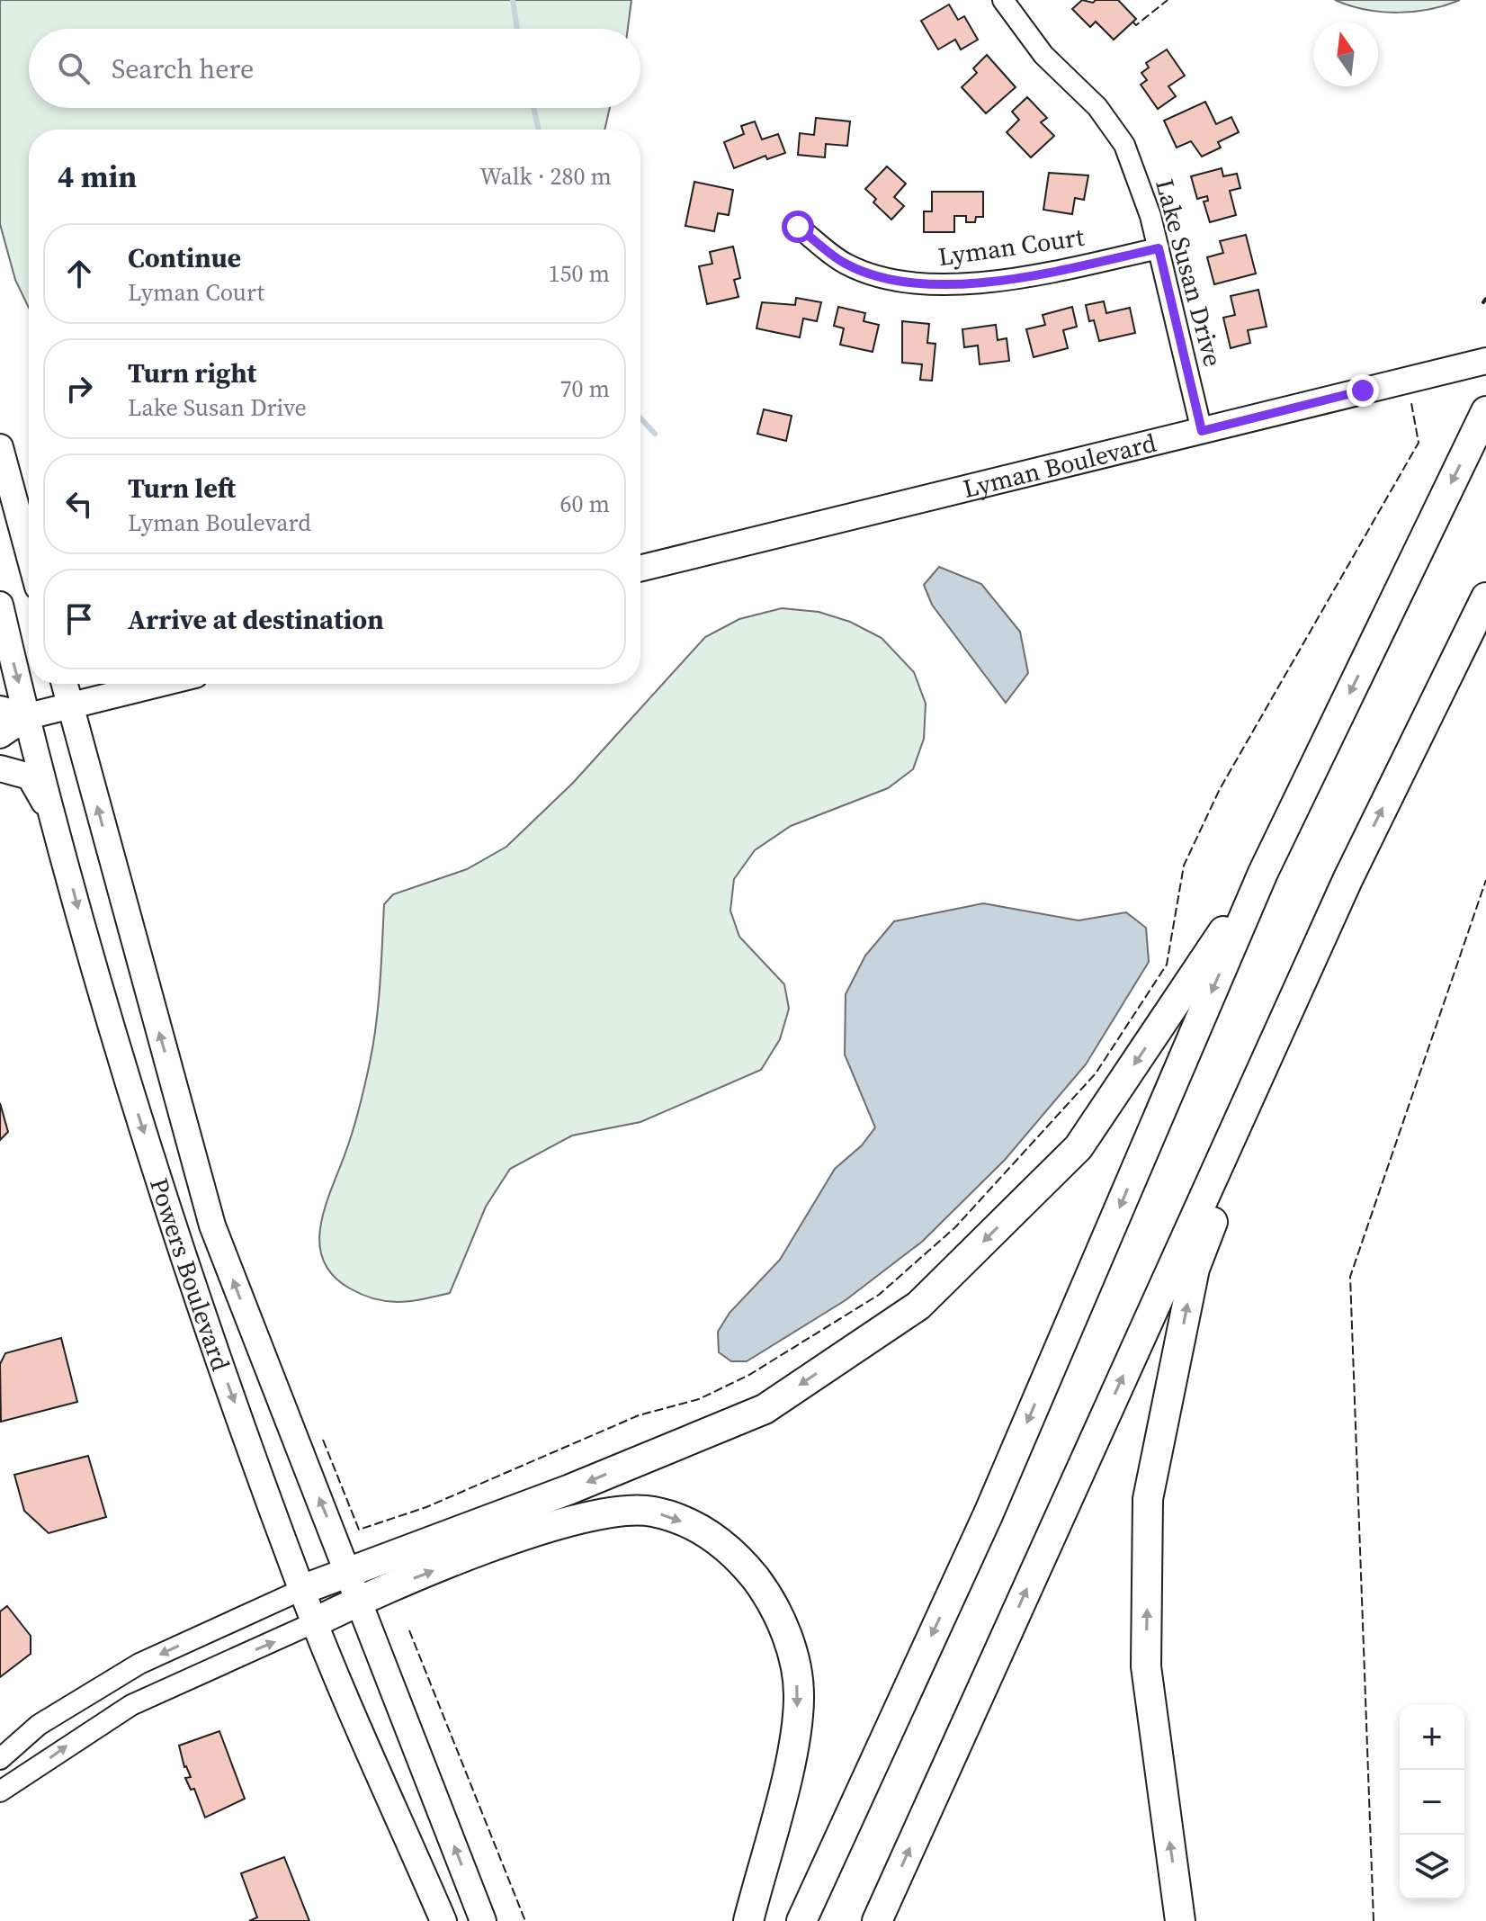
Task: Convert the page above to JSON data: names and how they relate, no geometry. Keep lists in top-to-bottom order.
{
  "streets": {
    "main road": ["Lyman Boulevard", "Powers Boulevard"],
    "street": ["Lyman Court", "Lake Susan Drive"]
  },
  "crossings": [
    ["Lyman Court", "Lake Susan Drive"],
    ["Lake Susan Drive", "Lyman Boulevard"]
  ],
  "north": "top",
  "page": {
    "search": "Search here",
    "heading": ["4 min", "Walk · 280 m"],
    "list": [
      ["Continue", "Lyman Court", "150 m"],
      ["Turn right", "Lake Susan Drive", "70 m"],
      ["Turn left", "Lyman Boulevard", "60 m"],
      "Arrive at destination"
    ],
    "map_buttons": ["+", "−"]
  }
}
